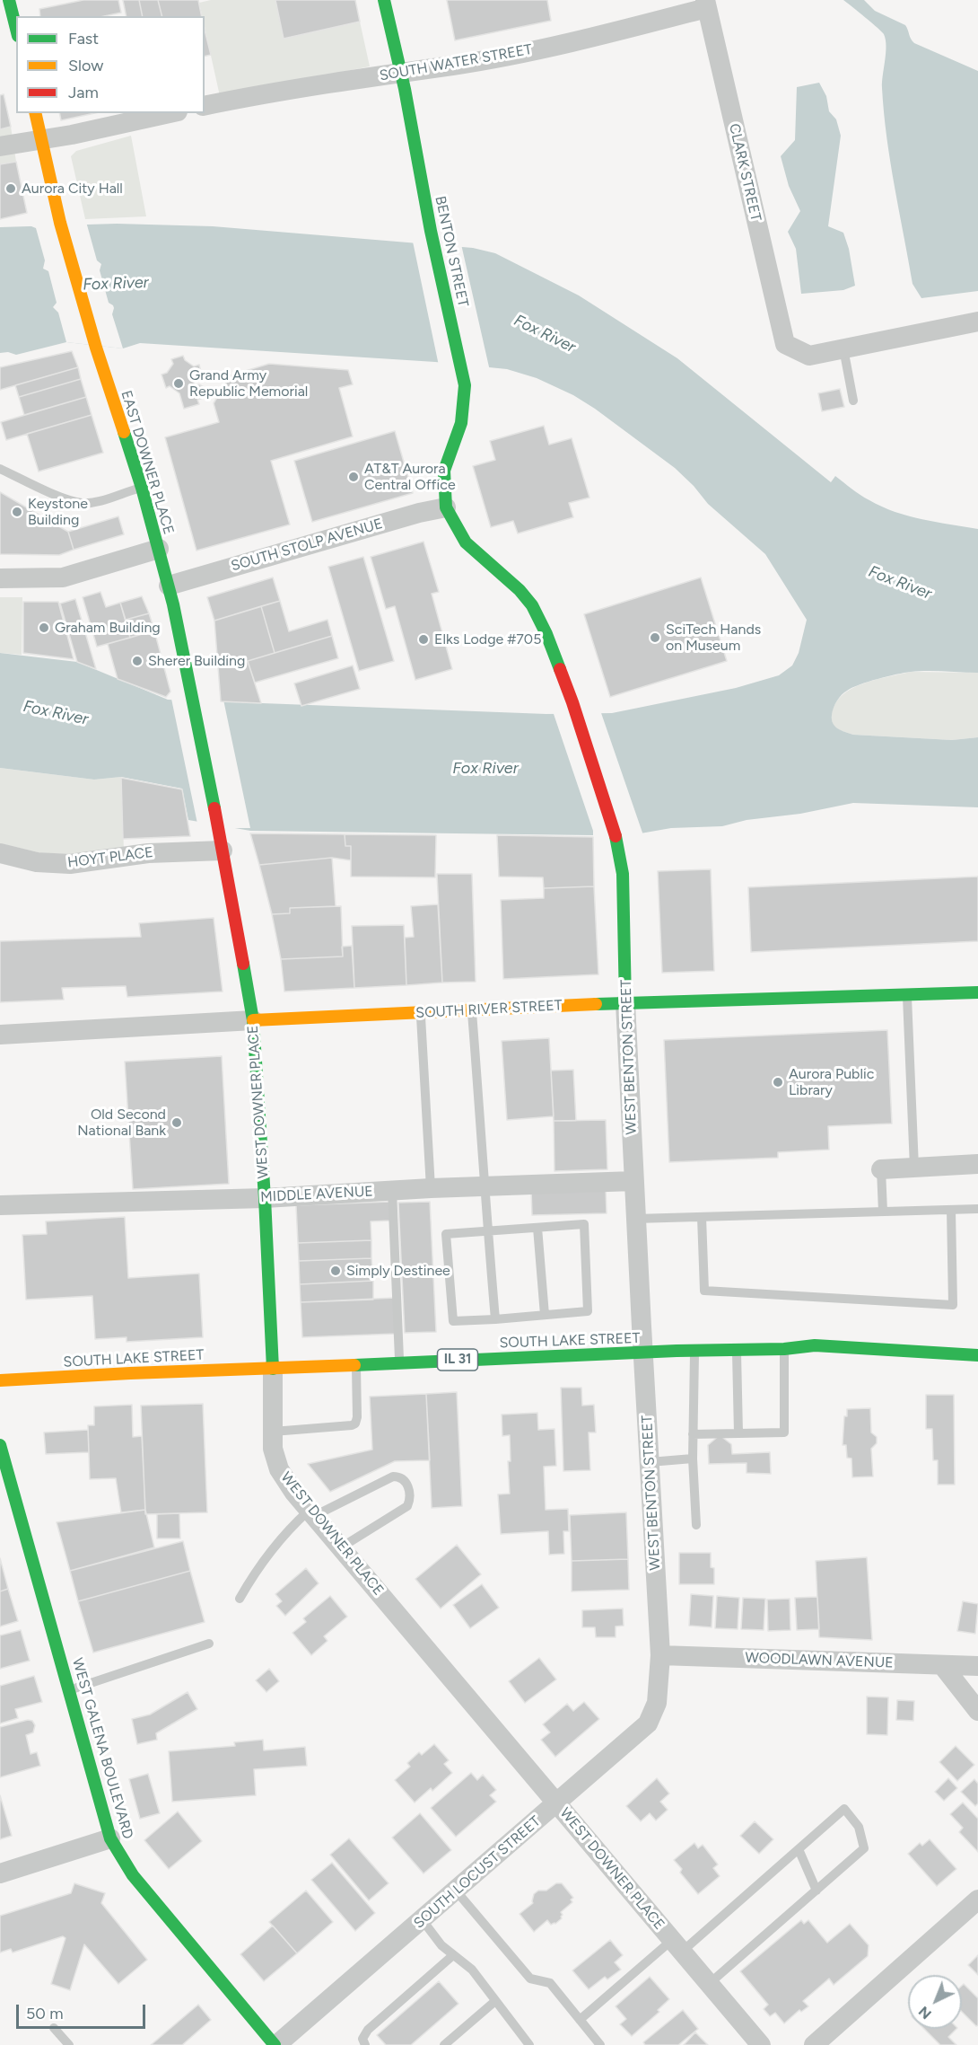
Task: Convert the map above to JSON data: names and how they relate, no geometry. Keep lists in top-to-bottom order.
{
  "streets": {
    "street": [
      "SOUTH WATER STREET",
      "CLARK STREET",
      "BENTON STREET",
      "EAST DOWNER PLACE",
      "SOUTH STOLP AVENUE",
      "HOYT PLACE",
      "SOUTH RIVER STREET",
      "WEST BENTON STREET",
      "WEST DOWNER PLACE",
      "MIDDLE AVENUE",
      "SOUTH LAKE STREET",
      "IL 31",
      "WOODLAWN AVENUE",
      "WEST GALENA BOULEVARD",
      "SOUTH LOCUST STREET"
    ]
  },
  "crossings": [
    ["SOUTH WATER STREET", "CLARK STREET"],
    ["SOUTH WATER STREET", "BENTON STREET"],
    ["BENTON STREET", "SOUTH STOLP AVENUE"],
    ["BENTON STREET", "WEST BENTON STREET"],
    ["EAST DOWNER PLACE", "SOUTH STOLP AVENUE"],
    ["EAST DOWNER PLACE", "WEST DOWNER PLACE"],
    ["SOUTH STOLP AVENUE", "WEST BENTON STREET"],
    ["HOYT PLACE", "WEST DOWNER PLACE"],
    ["SOUTH RIVER STREET", "WEST BENTON STREET"],
    ["SOUTH RIVER STREET", "WEST DOWNER PLACE"],
    ["WEST BENTON STREET", "MIDDLE AVENUE"],
    ["WEST BENTON STREET", "SOUTH LAKE STREET"],
    ["WEST BENTON STREET", "WOODLAWN AVENUE"],
    ["WEST BENTON STREET", "SOUTH LOCUST STREET"],
    ["WEST DOWNER PLACE", "MIDDLE AVENUE"],
    ["WEST DOWNER PLACE", "SOUTH LAKE STREET"],
    ["WEST DOWNER PLACE", "SOUTH LOCUST STREET"],
    ["WOODLAWN AVENUE", "SOUTH LOCUST STREET"],
    ["WEST GALENA BOULEVARD", "SOUTH LOCUST STREET"]
  ],
  "water": ["Fox River"],
  "places": [
    "Aurora City Hall",
    "Grand Army Republic Memorial",
    "AT&T Aurora Central Office",
    "Keystone Building",
    "Graham Building",
    "SciTech Hands on Museum",
    "Elks Lodge #705",
    "Sherer Building",
    "Aurora Public Library",
    "Old Second National Bank",
    "Simply Destinee"
  ],
  "legend": ["Fast", "Slow", "Jam"],
  "scale_bar": "50 m",
  "north": "bottom left"
}
